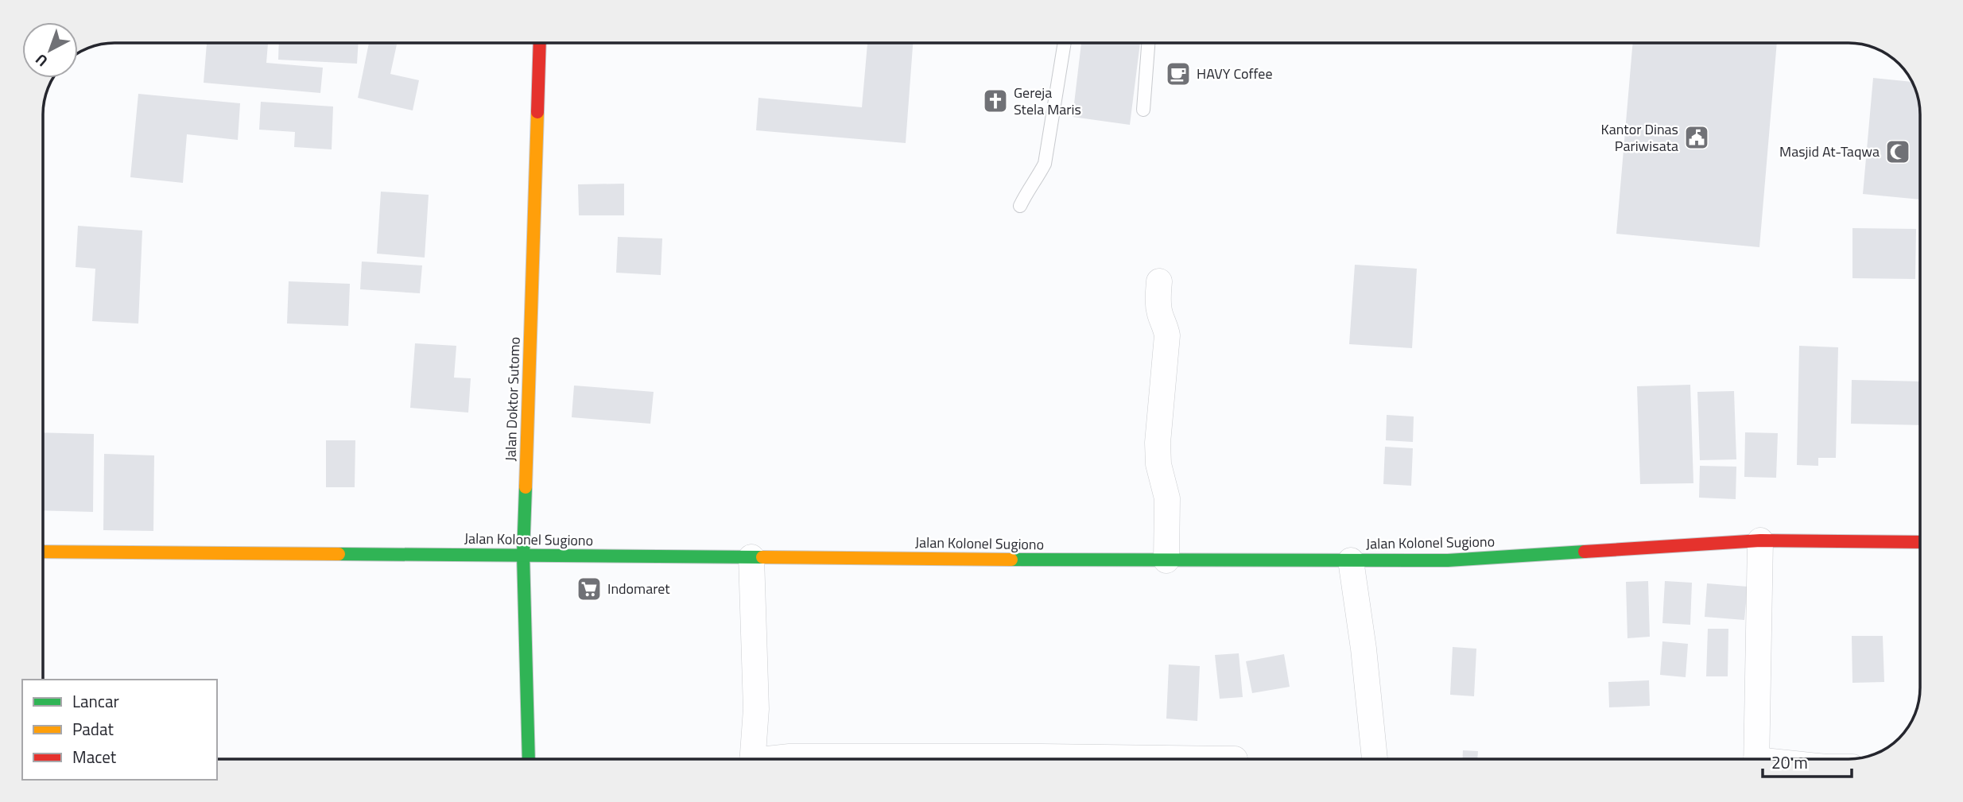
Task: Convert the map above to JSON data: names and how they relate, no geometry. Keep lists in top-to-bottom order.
{
  "streets": {
    "main road": ["Jalan Doktor Sutomo", "Jalan Kolonel Sugiono"]
  },
  "crossings": [
    ["Jalan Doktor Sutomo", "Jalan Kolonel Sugiono"]
  ],
  "places": {
    "cafe": ["HAVY Coffee"],
    "church": ["Gereja Stela Maris"],
    "public building": ["Kantor Dinas Pariwisata"],
    "mosque": ["Masjid At-Taqwa"],
    "supermarket": ["Indomaret"]
  },
  "legend": ["Lancar", "Padat", "Macet"],
  "scale_bar": "20 m",
  "north": "bottom left"
}
